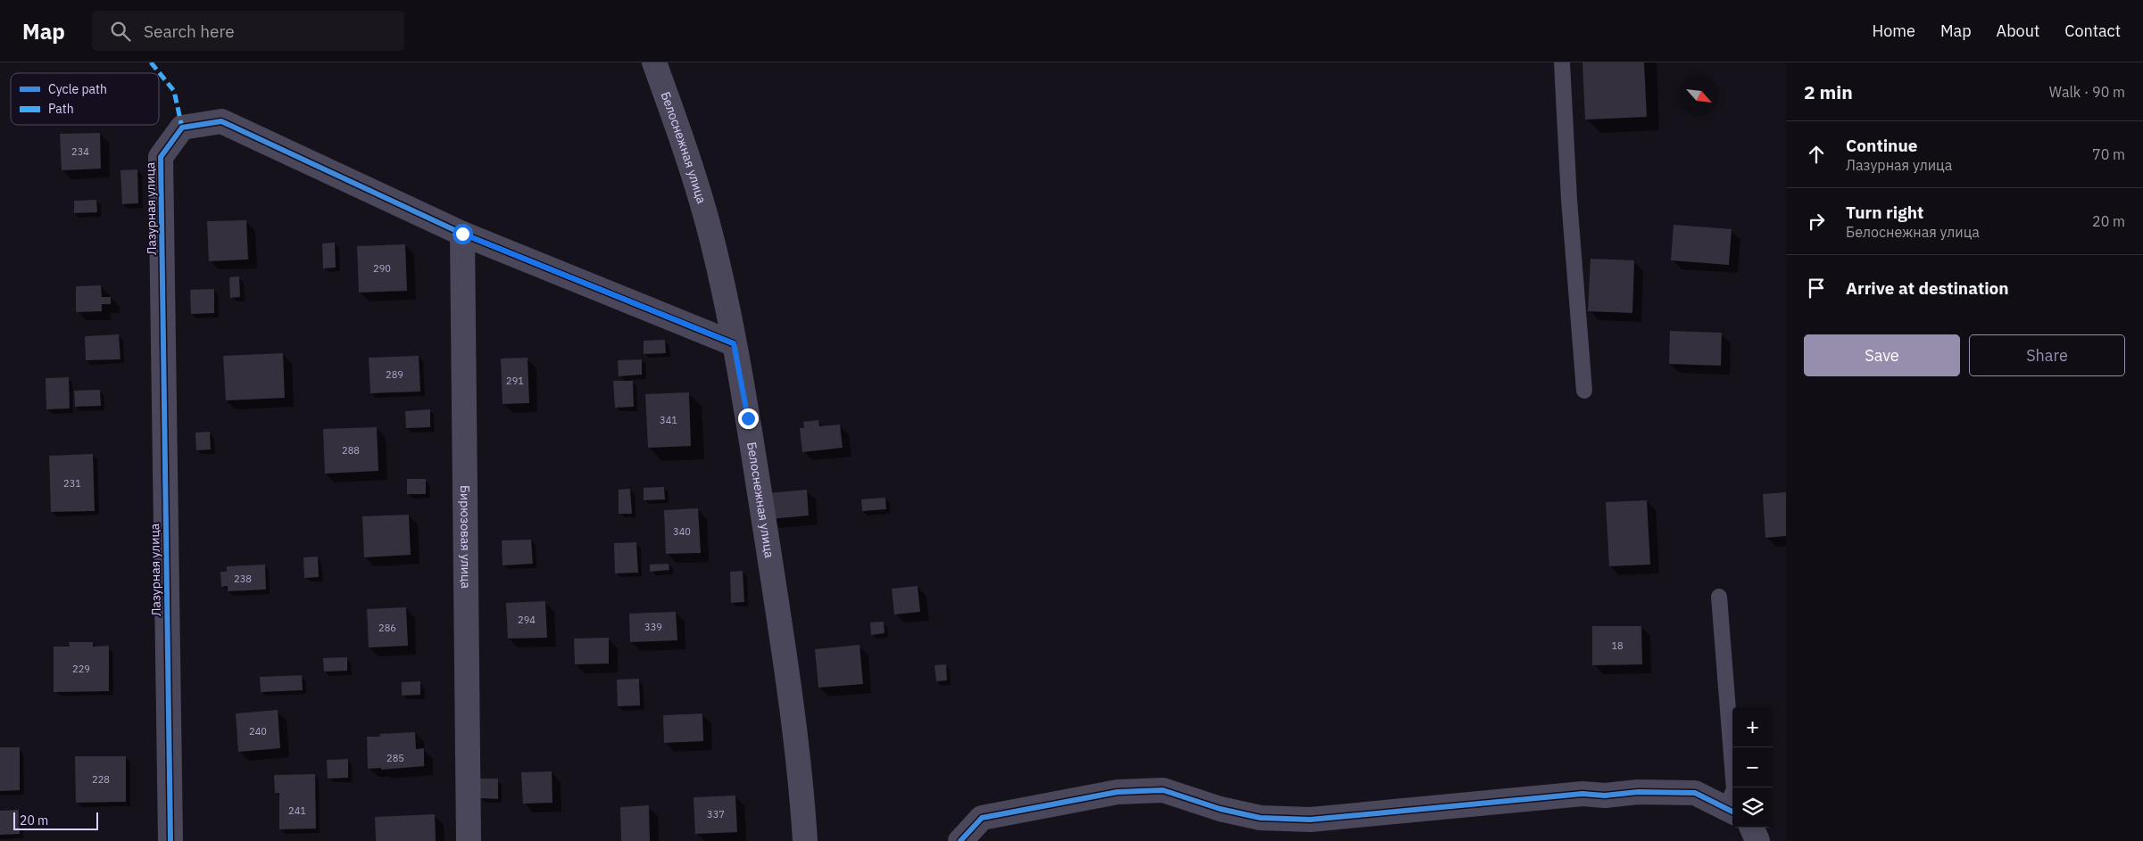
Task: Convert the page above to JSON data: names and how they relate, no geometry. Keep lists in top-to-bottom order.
{
  "streets": {
    "street": ["Белоснежная улица", "Лазурная улица", "Бирюзовая улица"]
  },
  "crossings": [
    ["Белоснежная улица", "Лазурная улица"],
    ["Лазурная улица", "Бирюзовая улица"]
  ],
  "house_numbers": [
    "234",
    "290",
    "289",
    "291",
    "341",
    "288",
    "231",
    "340",
    "238",
    "294",
    "339",
    "286",
    "18",
    "229",
    "240",
    "285",
    "228",
    "241",
    "337"
  ],
  "legend": ["Cycle path", "Path"],
  "scale_bar": "20 m",
  "north": "bottom right",
  "page": {
    "header": "Map",
    "search": "Search here",
    "nav": [
      "Home",
      "Map",
      "About",
      "Contact"
    ],
    "heading": ["2 min", "Walk · 90 m"],
    "list": [
      ["Continue", "Лазурная улица", "70 m"],
      ["Turn right", "Белоснежная улица", "20 m"],
      "Arrive at destination"
    ],
    "buttons": ["Save", "Share"],
    "map_buttons": ["+", "−"],
    "scale": "20 m"
  }
}
